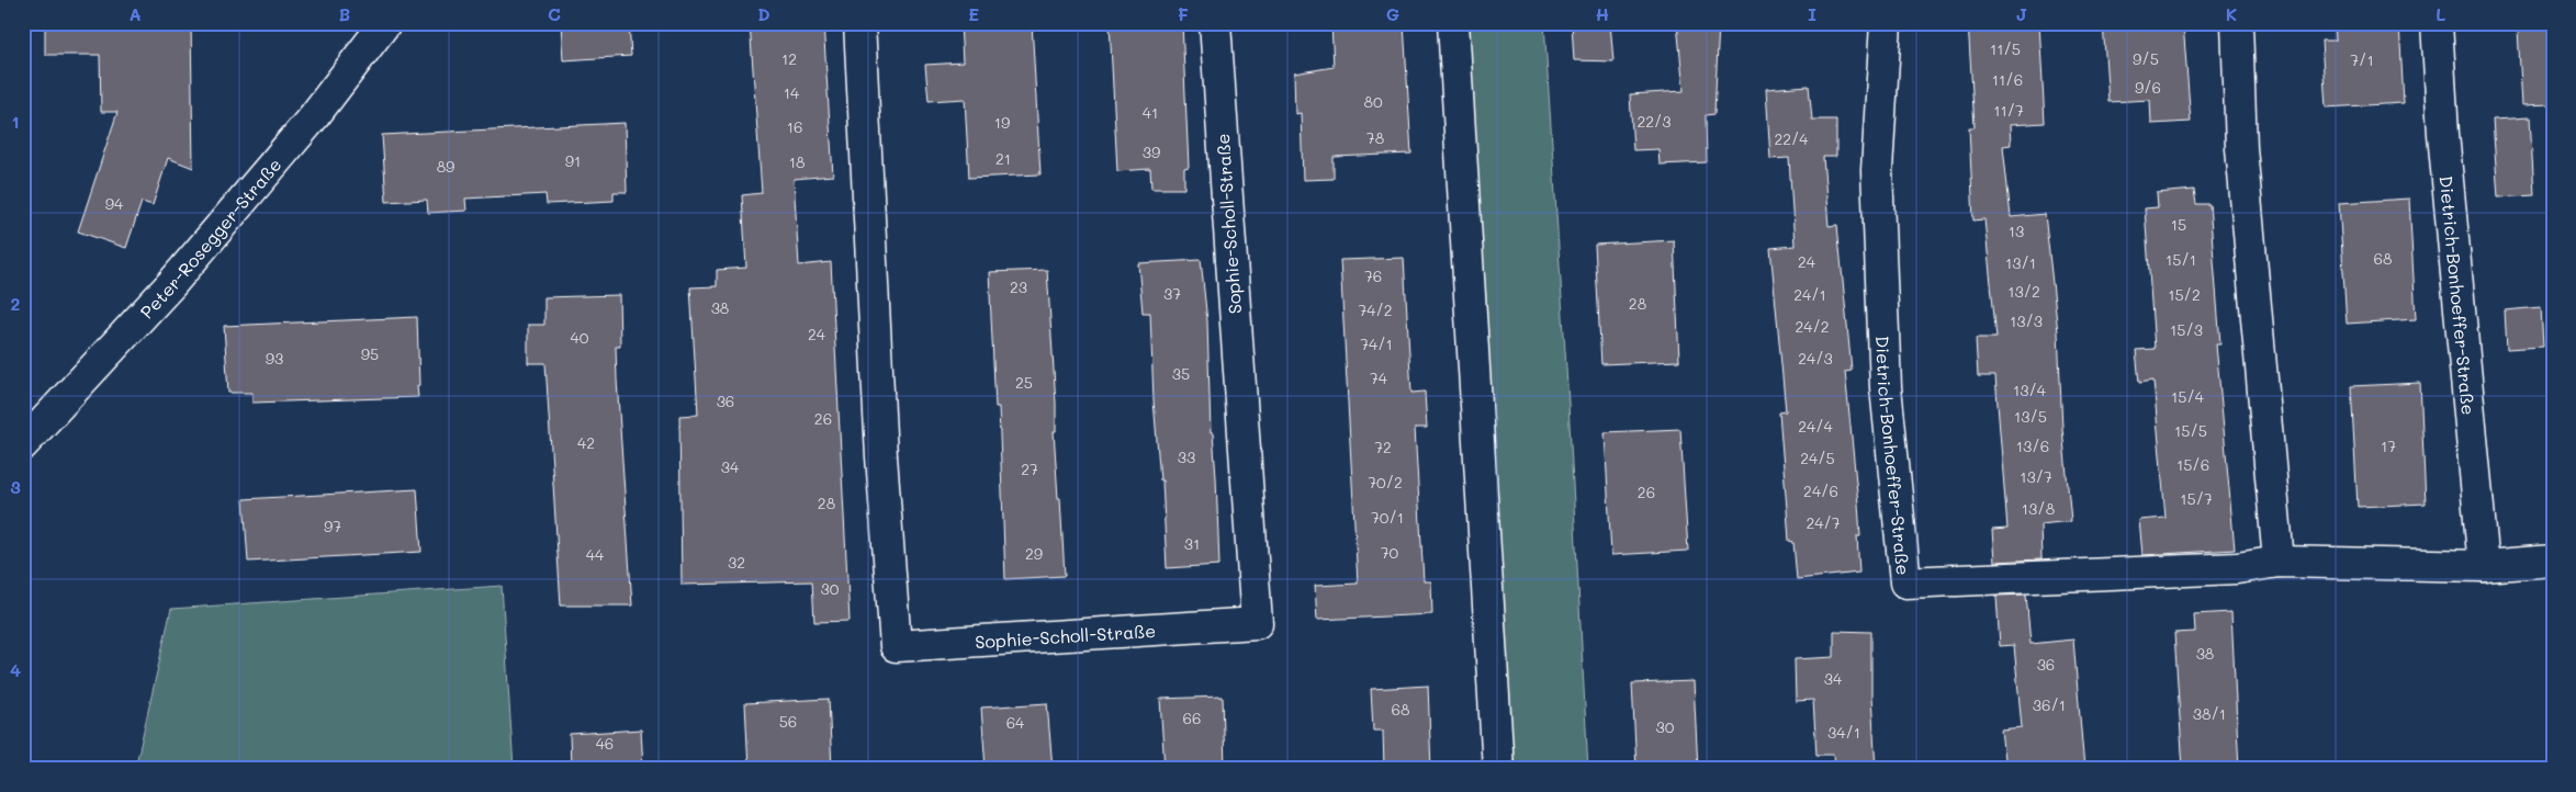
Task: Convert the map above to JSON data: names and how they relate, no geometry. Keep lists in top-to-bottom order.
{
  "streets": {
    "street": ["Sophie-Scholl-Straße", "Peter-Rosegger-Straße", "Dietrich-Bonhoeffer-Straße"]
  },
  "house_numbers": [
    "11/5",
    "12",
    "9/5",
    "7/1",
    "11/6",
    "9/6",
    "14",
    "80",
    "11/7",
    "41",
    "22/3",
    "19",
    "16",
    "78",
    "22/4",
    "39",
    "21",
    "91",
    "18",
    "89",
    "94",
    "15",
    "13",
    "68",
    "15/1",
    "24",
    "13/1",
    "76",
    "23",
    "13/2",
    "37",
    "24/1",
    "15/2",
    "28",
    "38",
    "74/2",
    "13/3",
    "24/2",
    "15/3",
    "24",
    "40",
    "74/1",
    "95",
    "93",
    "24/3",
    "35",
    "74",
    "25",
    "13/4",
    "15/4",
    "36",
    "13/5",
    "26",
    "24/4",
    "15/5",
    "42",
    "13/6",
    "17",
    "72",
    "33",
    "24/5",
    "15/6",
    "34",
    "27",
    "13/7",
    "70/2",
    "24/6",
    "26",
    "15/7",
    "28",
    "13/8",
    "70/1",
    "24/7",
    "97",
    "31",
    "70",
    "29",
    "44",
    "32",
    "30",
    "38",
    "36",
    "34",
    "36/1",
    "68",
    "38/1",
    "66",
    "56",
    "64",
    "30",
    "34/1",
    "46"
  ],
  "grid": {
    "columns": [
      "A",
      "B",
      "C",
      "D",
      "E",
      "F",
      "G",
      "H",
      "I",
      "J",
      "K",
      "L"
    ],
    "rows": [
      "1",
      "2",
      "3",
      "4"
    ]
  }
}
